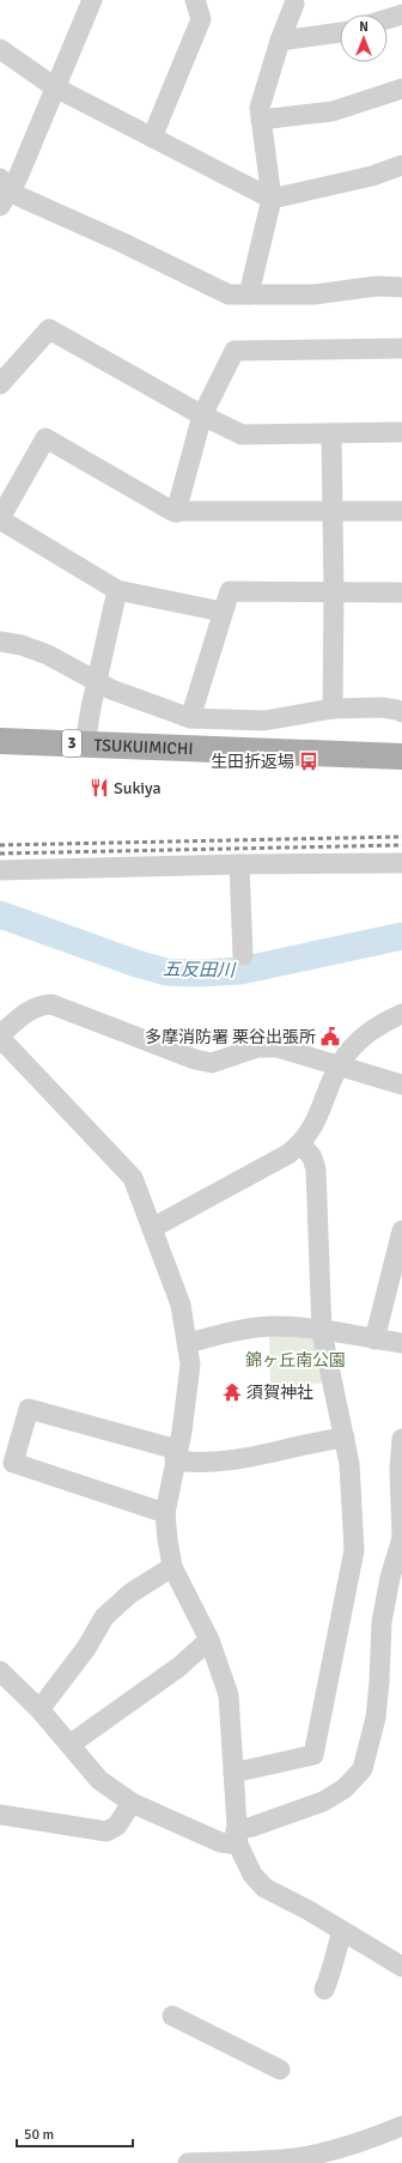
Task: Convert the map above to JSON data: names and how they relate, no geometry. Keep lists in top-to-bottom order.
{
  "streets": {
    "main road": ["3", "TSUKUIMICHI"]
  },
  "water": ["五反田川"],
  "parks": ["錦ヶ丘南公園"],
  "places": {
    "bus stop": ["生田折返場"],
    "restaurant": ["Sukiya"],
    "public building": ["多摩消防署 栗谷出張所"],
    "temple": ["須賀神社"]
  },
  "scale_bar": "50 m",
  "north": "top"
}
